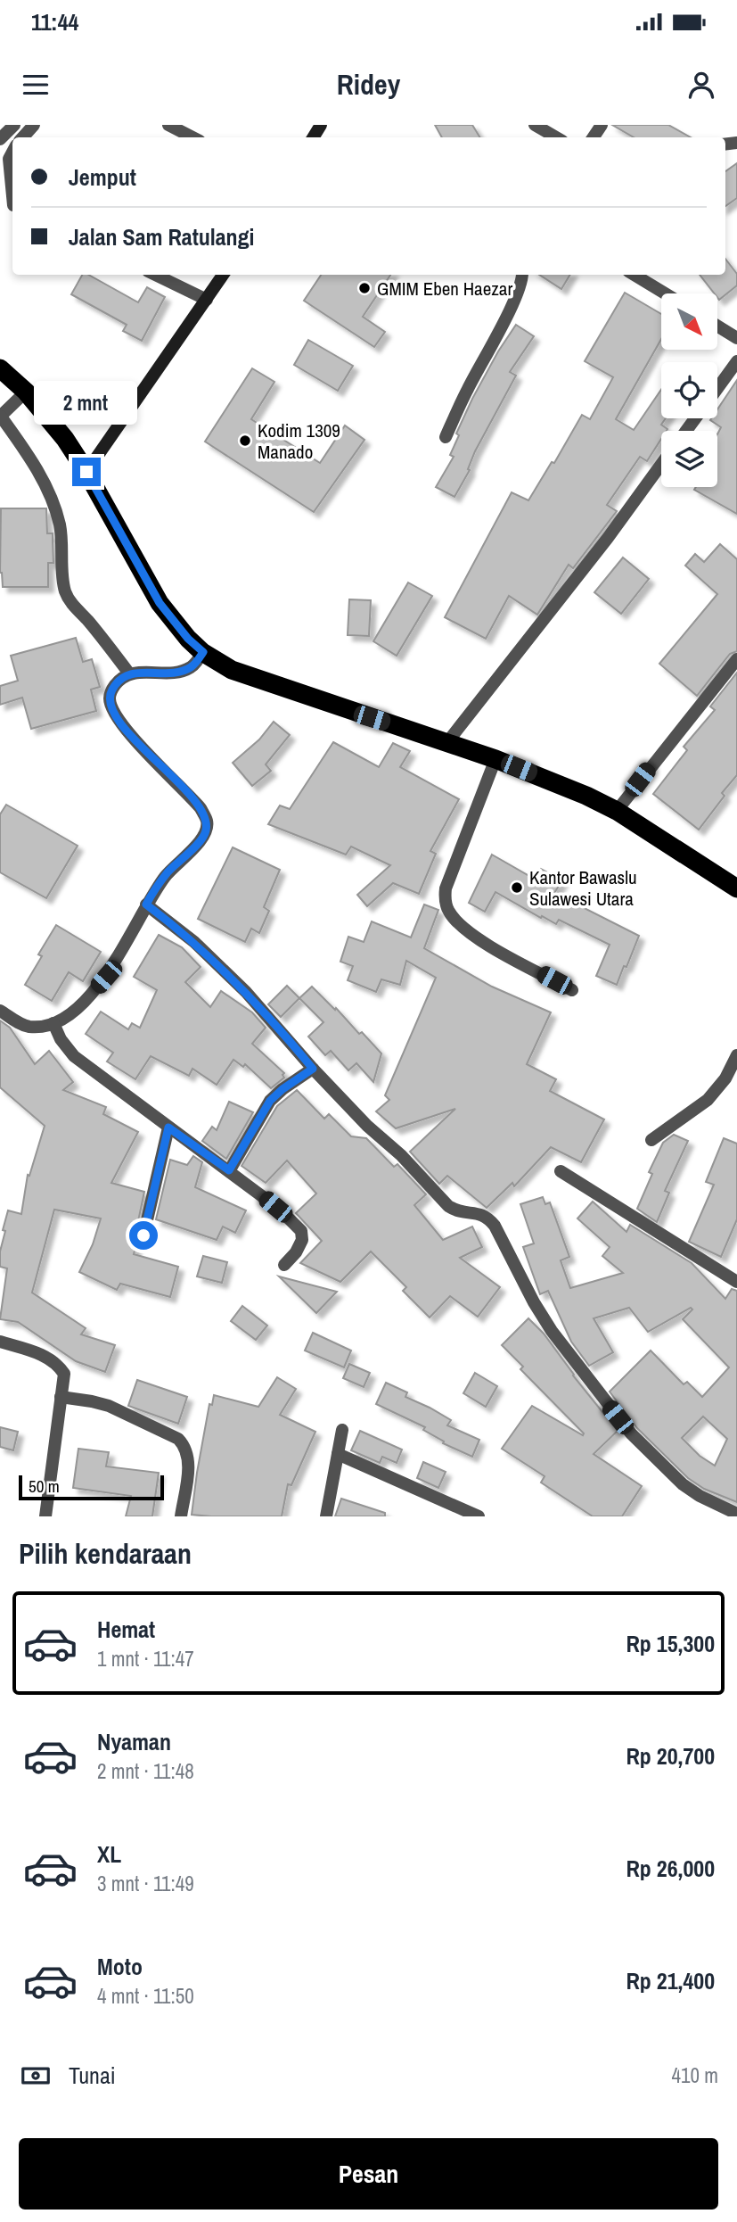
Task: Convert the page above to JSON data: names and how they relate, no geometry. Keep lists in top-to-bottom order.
{
  "places": ["GMIM Eben Haezar", "Kodim 1309 Manado", "Kantor Bawaslu Sulawesi Utara"],
  "scale_bar": "50 m",
  "north": "bottom right",
  "page": {
    "status": "11:44",
    "header": "Ridey",
    "banner": ["Jemput", "Jalan Sam Ratulangi"],
    "bubble": "2 mnt",
    "scale": "50 m",
    "heading": "Pilih kendaraan",
    "list": [
      {
        "name": "Hemat",
        "note": "1 mnt · 11:47",
        "value": "Rp 15,300"
      },
      {
        "name": "Nyaman",
        "note": "2 mnt · 11:48",
        "value": "Rp 20,700"
      },
      {
        "name": "XL",
        "note": "3 mnt · 11:49",
        "value": "Rp 26,000"
      },
      {
        "name": "Moto",
        "note": "4 mnt · 11:50",
        "value": "Rp 21,400"
      }
    ],
    "pay": ["Tunai", "410 m"],
    "buttons": "Pesan"
  }
}
